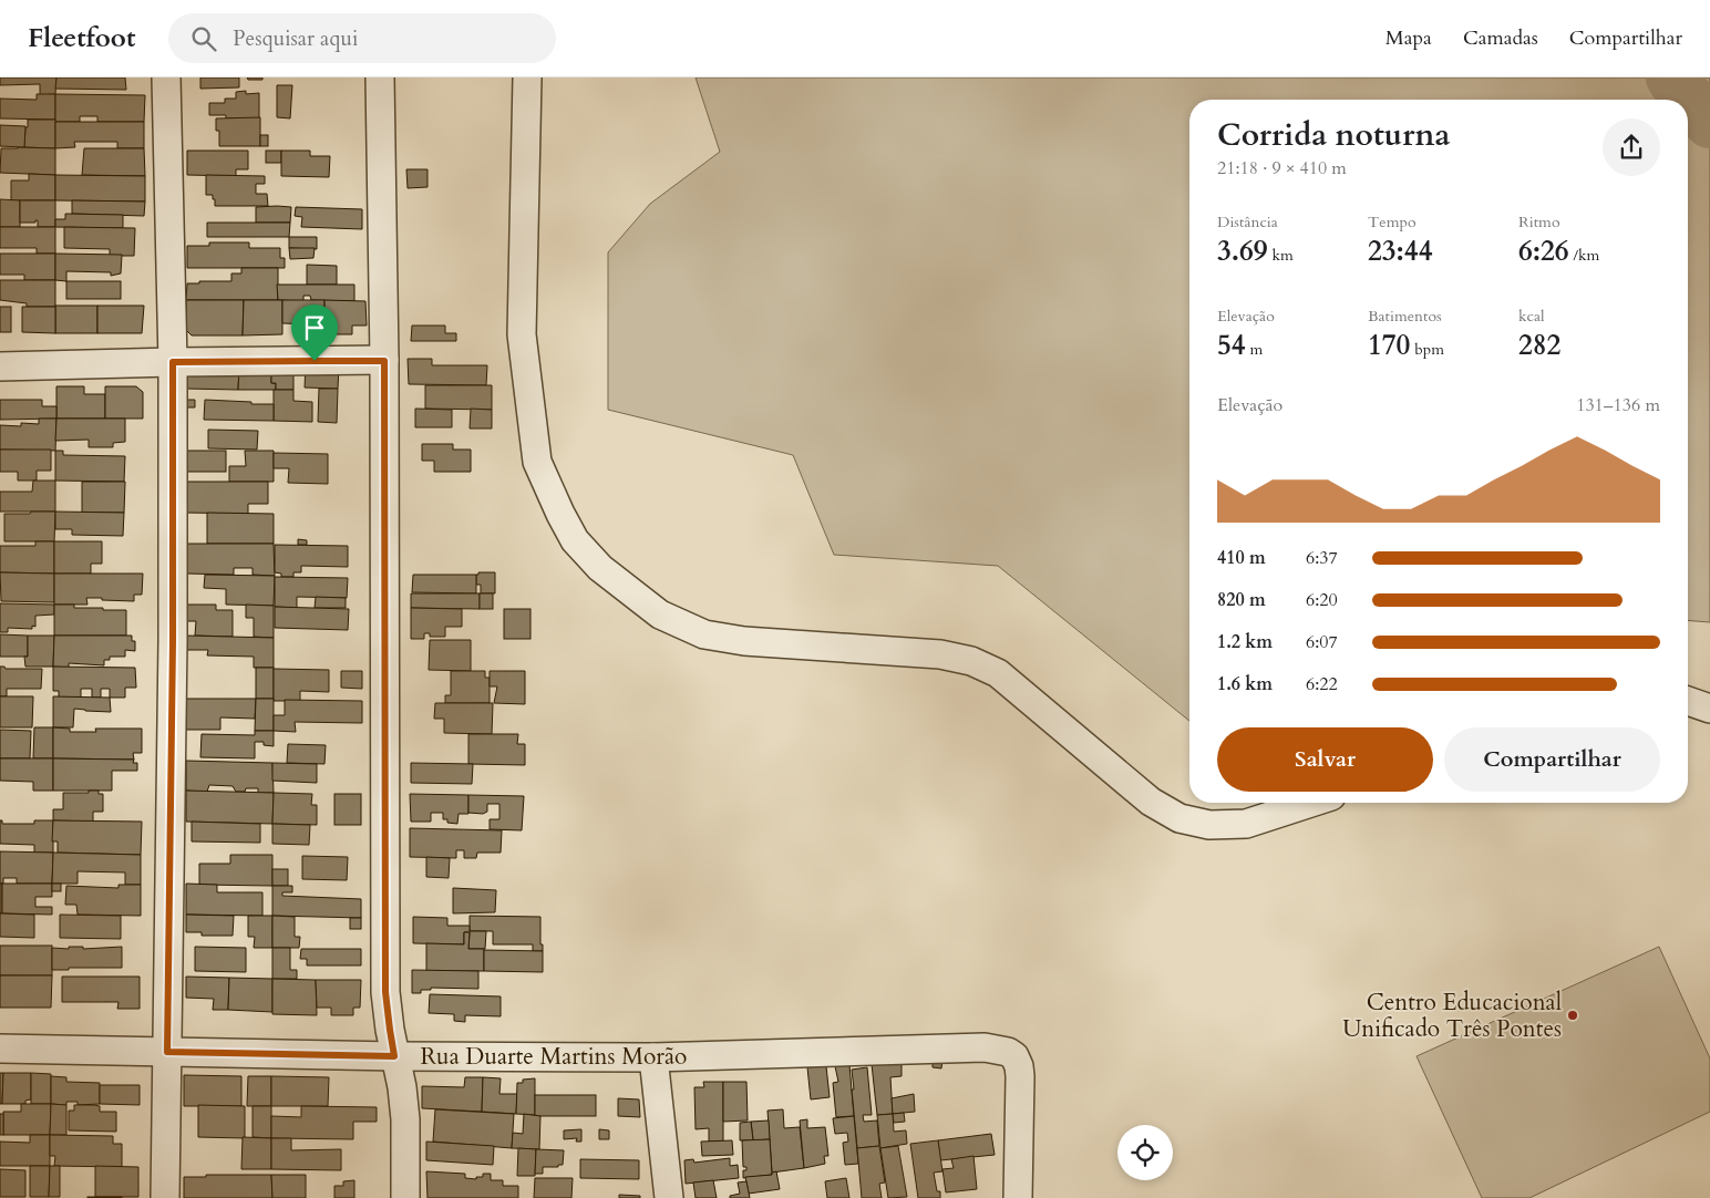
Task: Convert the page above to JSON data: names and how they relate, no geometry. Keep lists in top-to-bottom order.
{
  "streets": {
    "street": ["Rua Duarte Martins Morão"]
  },
  "places": ["Centro Educacional Unificado Três Pontes"],
  "page": {
    "header": "Fleetfoot",
    "search": "Pesquisar aqui",
    "nav": ["Mapa", "Camadas", "Compartilhar"],
    "heading": ["Corrida noturna", "21:18 · 9 × 410 m"],
    "stats": [
      ["Distância", "3.69 km"],
      ["Tempo", "23:44"],
      ["Ritmo", "6:26 /km"],
      ["Elevação", "54 m"],
      ["Batimentos", "170 bpm"],
      ["kcal", "282"]
    ],
    "chart": ["Elevação", "131–136 m"],
    "list": [
      {
        "name": "410 m",
        "note": "6:37"
      },
      {
        "name": "820 m",
        "note": "6:20"
      },
      {
        "name": "1.2 km",
        "note": "6:07"
      },
      {
        "name": "1.6 km",
        "note": "6:22"
      }
    ],
    "buttons": ["Salvar", "Compartilhar"]
  }
}
